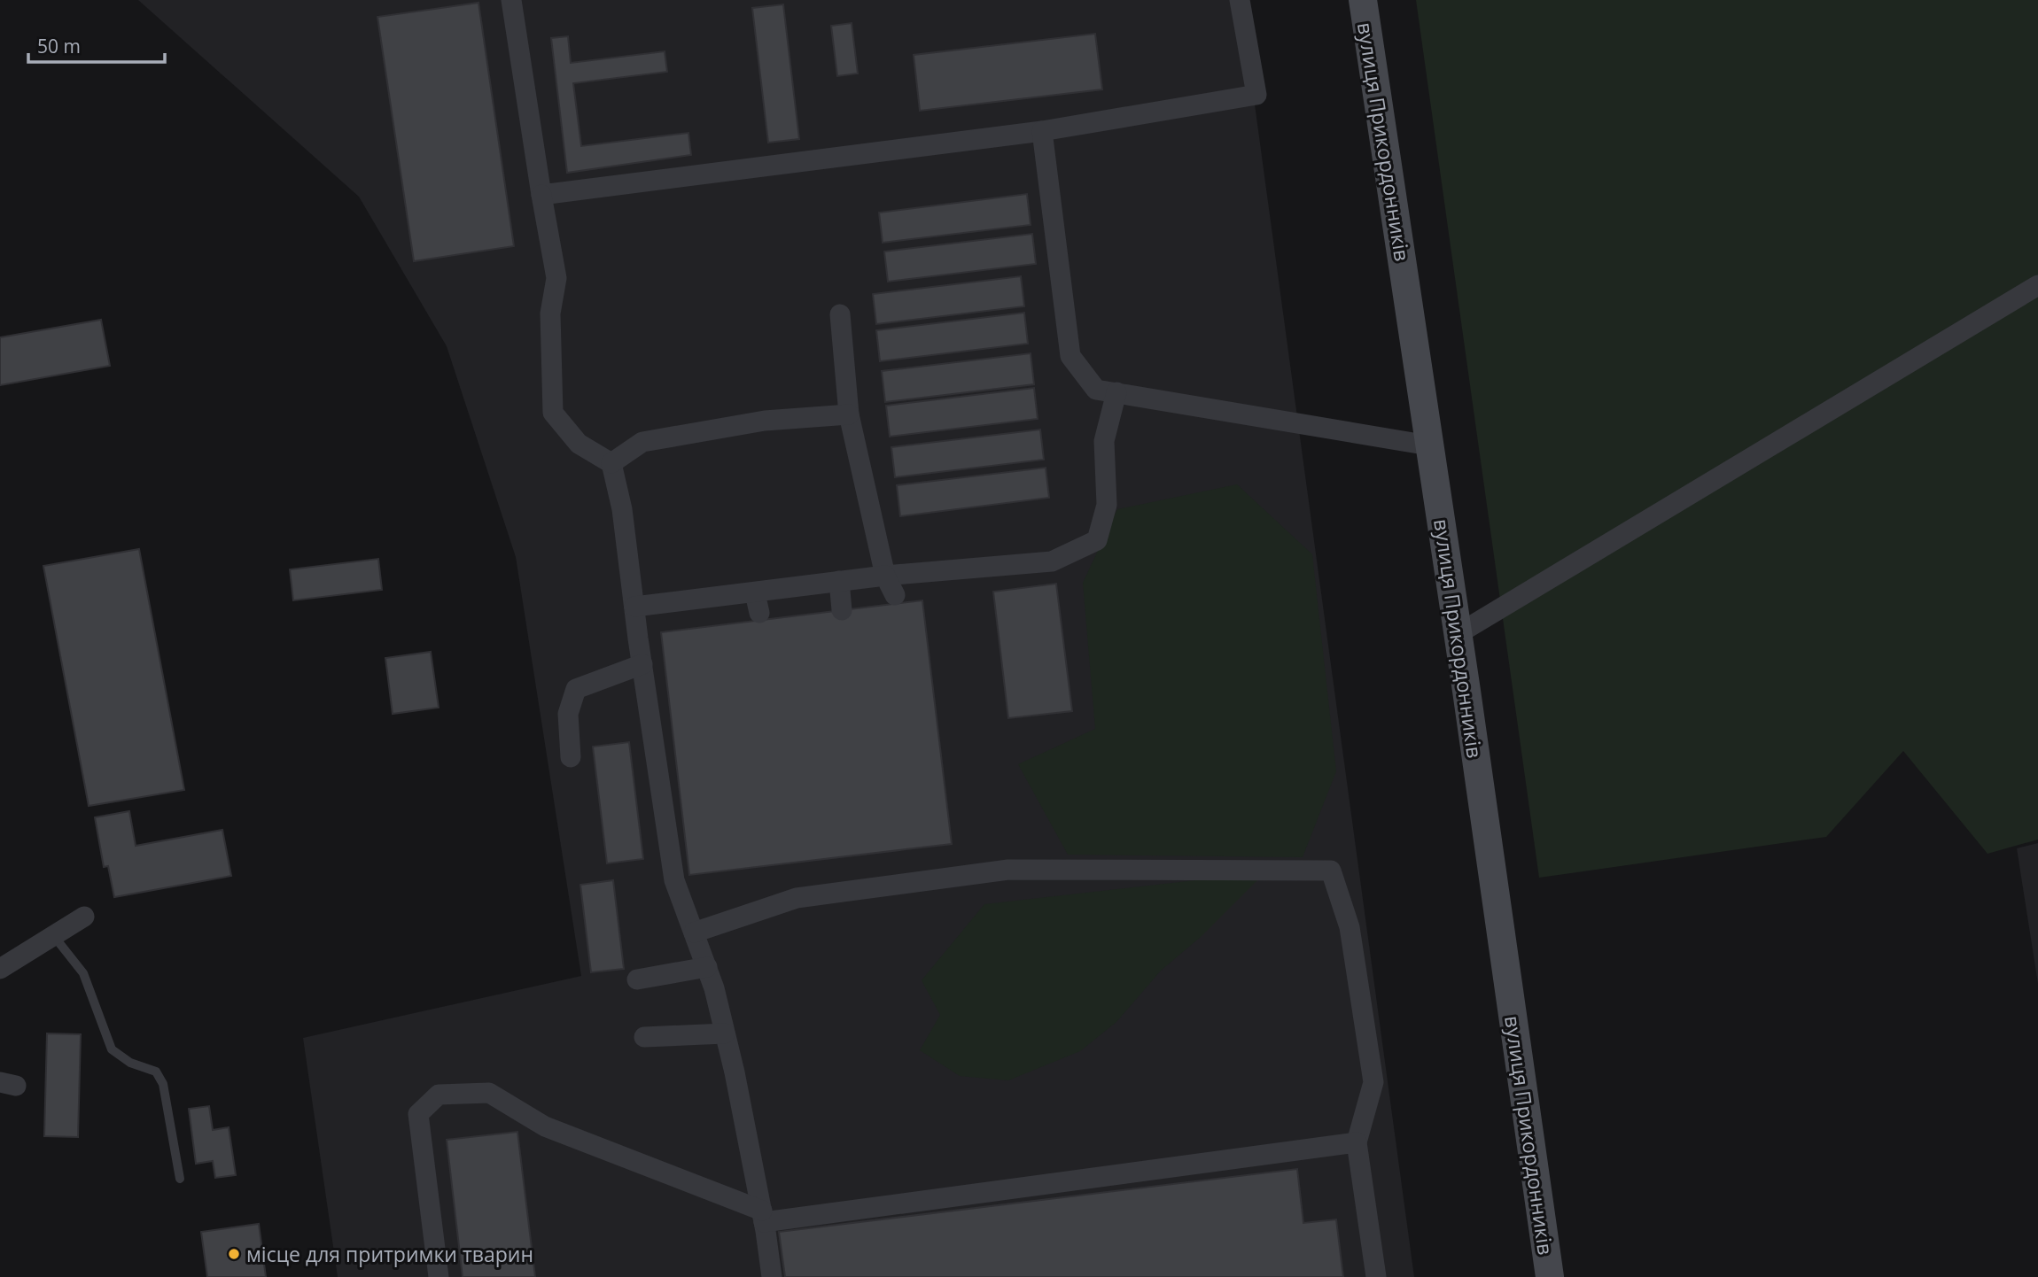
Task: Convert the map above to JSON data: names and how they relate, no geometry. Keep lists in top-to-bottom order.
{
  "streets": {
    "street": ["вулиця Прикордонників"]
  },
  "places": ["місце для притримки тварин"],
  "scale_bar": "50 m"
}
